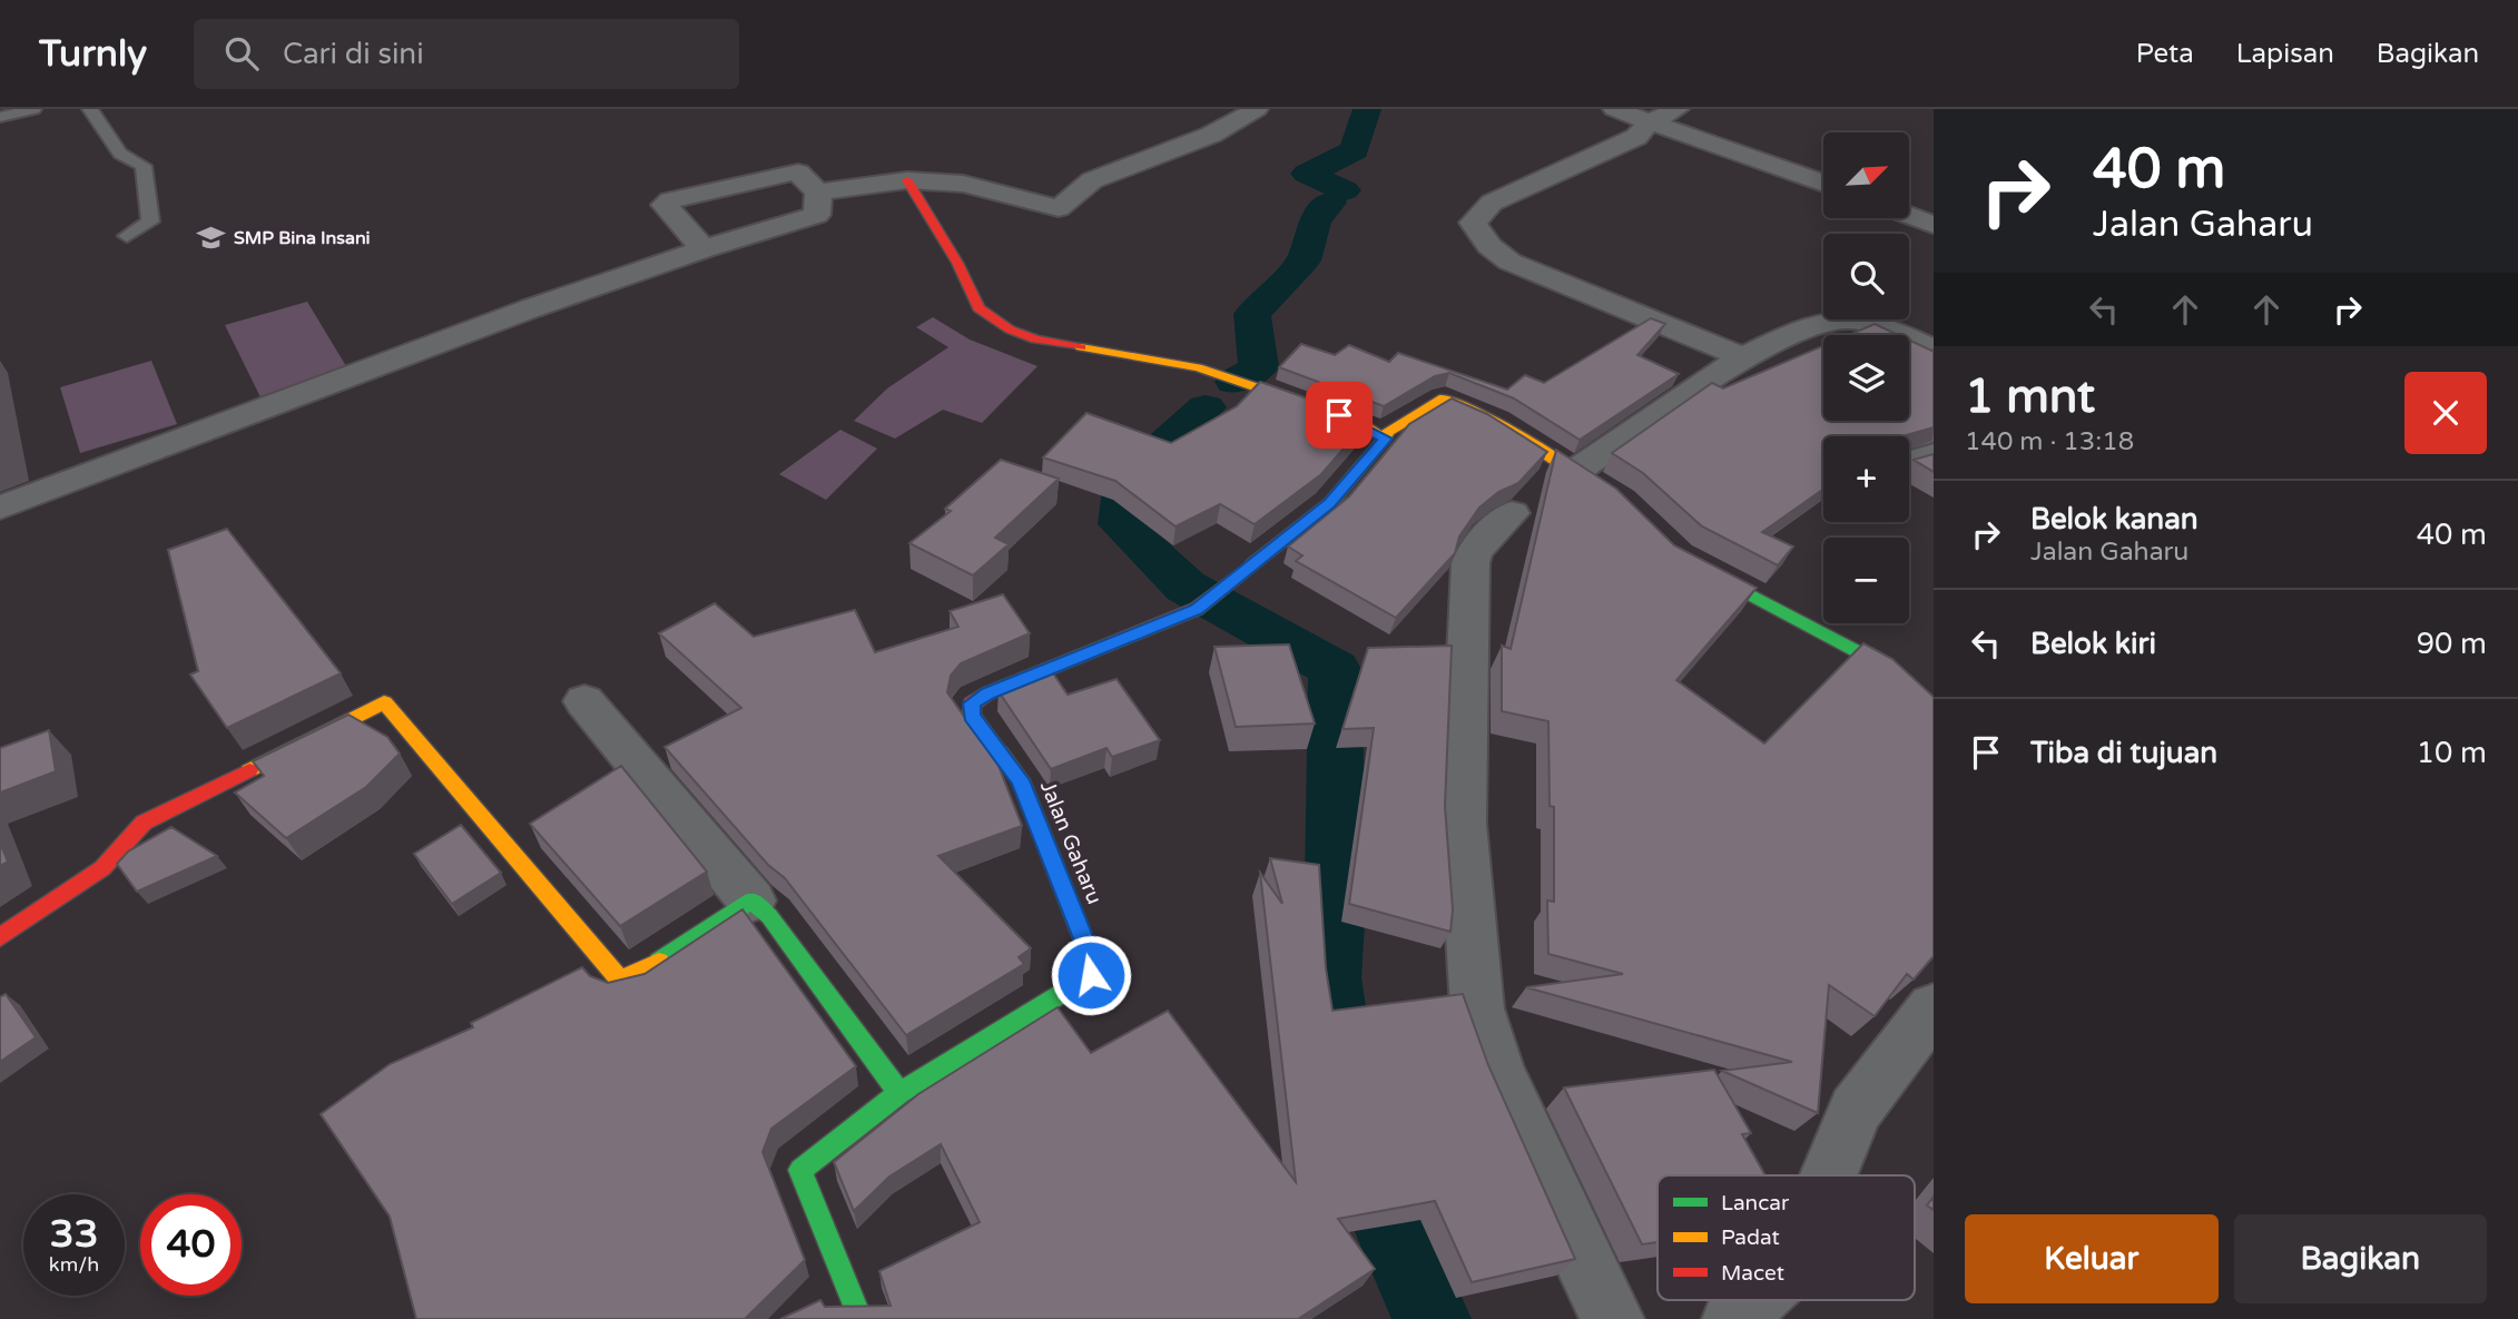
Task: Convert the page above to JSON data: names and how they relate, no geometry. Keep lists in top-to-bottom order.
{
  "streets": {
    "street": ["Jalan Gaharu"]
  },
  "places": {
    "school or university": ["SMP Bina Insani"]
  },
  "legend": ["Lancar", "Padat", "Macet"],
  "north": "top right",
  "page": {
    "header": "Turnly",
    "search": "Cari di sini",
    "nav": ["Peta", "Lapisan", "Bagikan"],
    "turn": ["40 m", "Jalan Gaharu"],
    "map_buttons": ["+", "−"],
    "heading": ["1 mnt", "140 m · 13:18"],
    "list": [
      {
        "name": "Belok kanan",
        "note": "Jalan Gaharu",
        "value": "40 m"
      },
      {
        "name": "Belok kiri",
        "value": "90 m"
      },
      {
        "name": "Tiba di tujuan",
        "value": "10 m"
      }
    ],
    "speed": "33 km/h",
    "limit": "40",
    "buttons": ["Keluar", "Bagikan"]
  }
}
